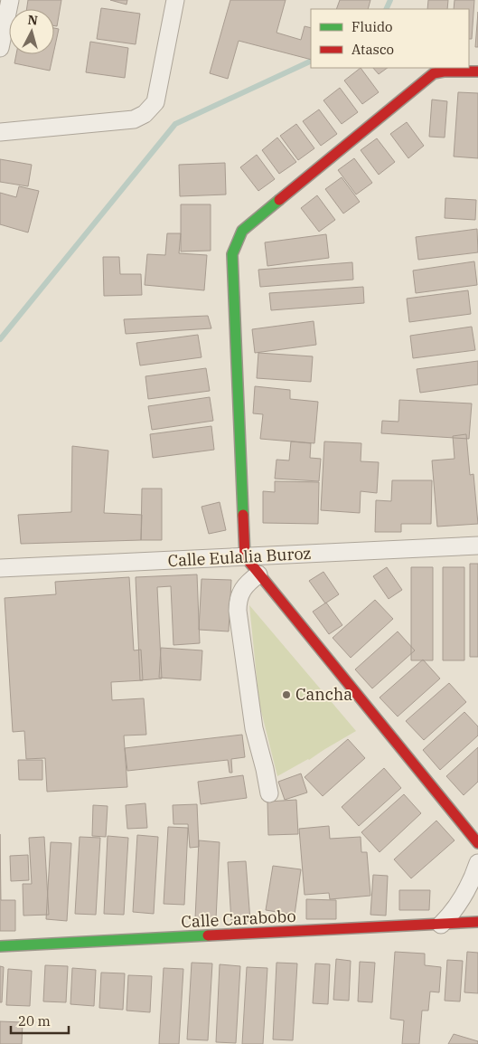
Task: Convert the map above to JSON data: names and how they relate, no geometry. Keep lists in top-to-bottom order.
{
  "streets": {
    "street": ["Calle Eulalia Buroz", "Calle Carabobo"]
  },
  "places": ["Cancha"],
  "legend": ["Fluido", "Atasco"],
  "scale_bar": "20 m",
  "north": "top"
}
